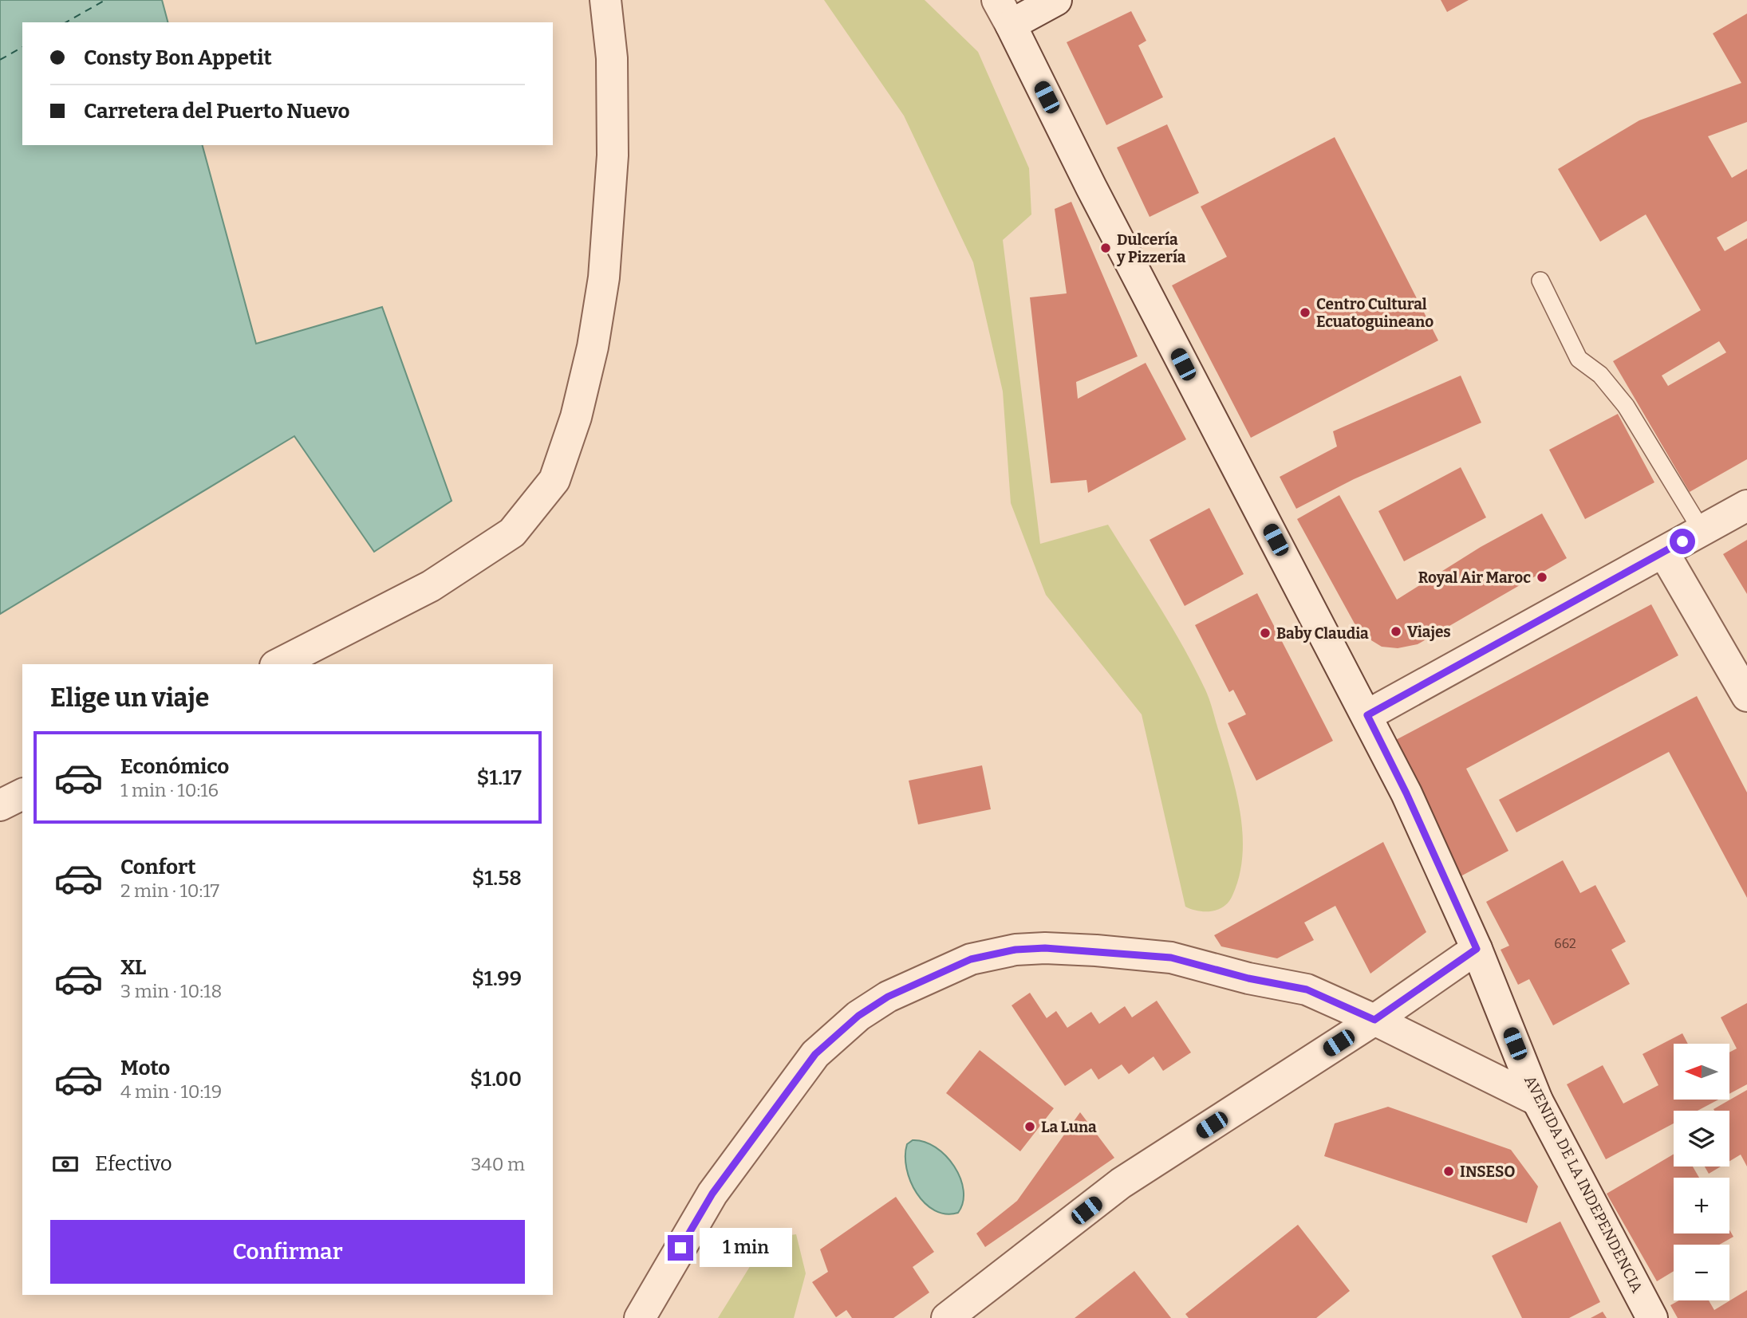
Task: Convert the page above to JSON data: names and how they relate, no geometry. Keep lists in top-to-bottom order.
{
  "streets": {
    "street": ["AVENIDA DE LA INDEPENDENCIA"]
  },
  "places": [
    "Dulcería y Pizzería",
    "Centro Cultural Ecuatoguineano",
    "Royal Air Maroc",
    "Viajes",
    "Baby Claudia",
    "La Luna",
    "INSESO"
  ],
  "house_numbers": ["662"],
  "north": "left",
  "page": {
    "banner": ["Consty Bon Appetit", "Carretera del Puerto Nuevo"],
    "heading": "Elige un viaje",
    "list": [
      {
        "name": "Económico",
        "note": "1 min · 10:16",
        "value": "$1.17"
      },
      {
        "name": "Confort",
        "note": "2 min · 10:17",
        "value": "$1.58"
      },
      {
        "name": "XL",
        "note": "3 min · 10:18",
        "value": "$1.99"
      },
      {
        "name": "Moto",
        "note": "4 min · 10:19",
        "value": "$1.00"
      }
    ],
    "map_buttons": ["+", "−"],
    "pay": ["Efectivo", "340 m"],
    "buttons": "Confirmar",
    "bubble": "1 min"
  }
}
